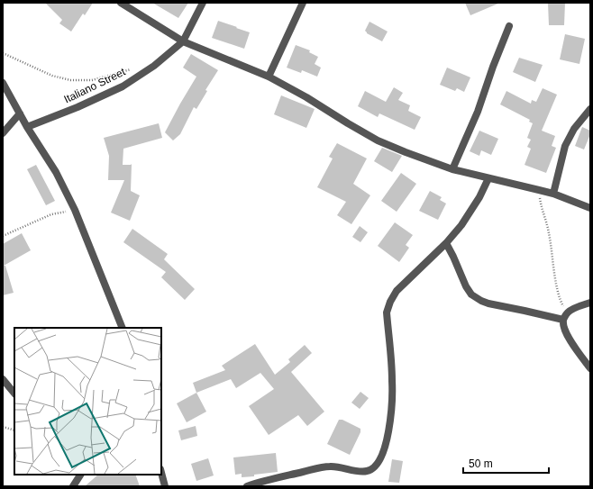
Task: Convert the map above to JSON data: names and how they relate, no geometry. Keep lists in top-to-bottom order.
{
  "streets": {
    "street": ["Italiano Street"]
  },
  "scale_bar": "50 m"
}
